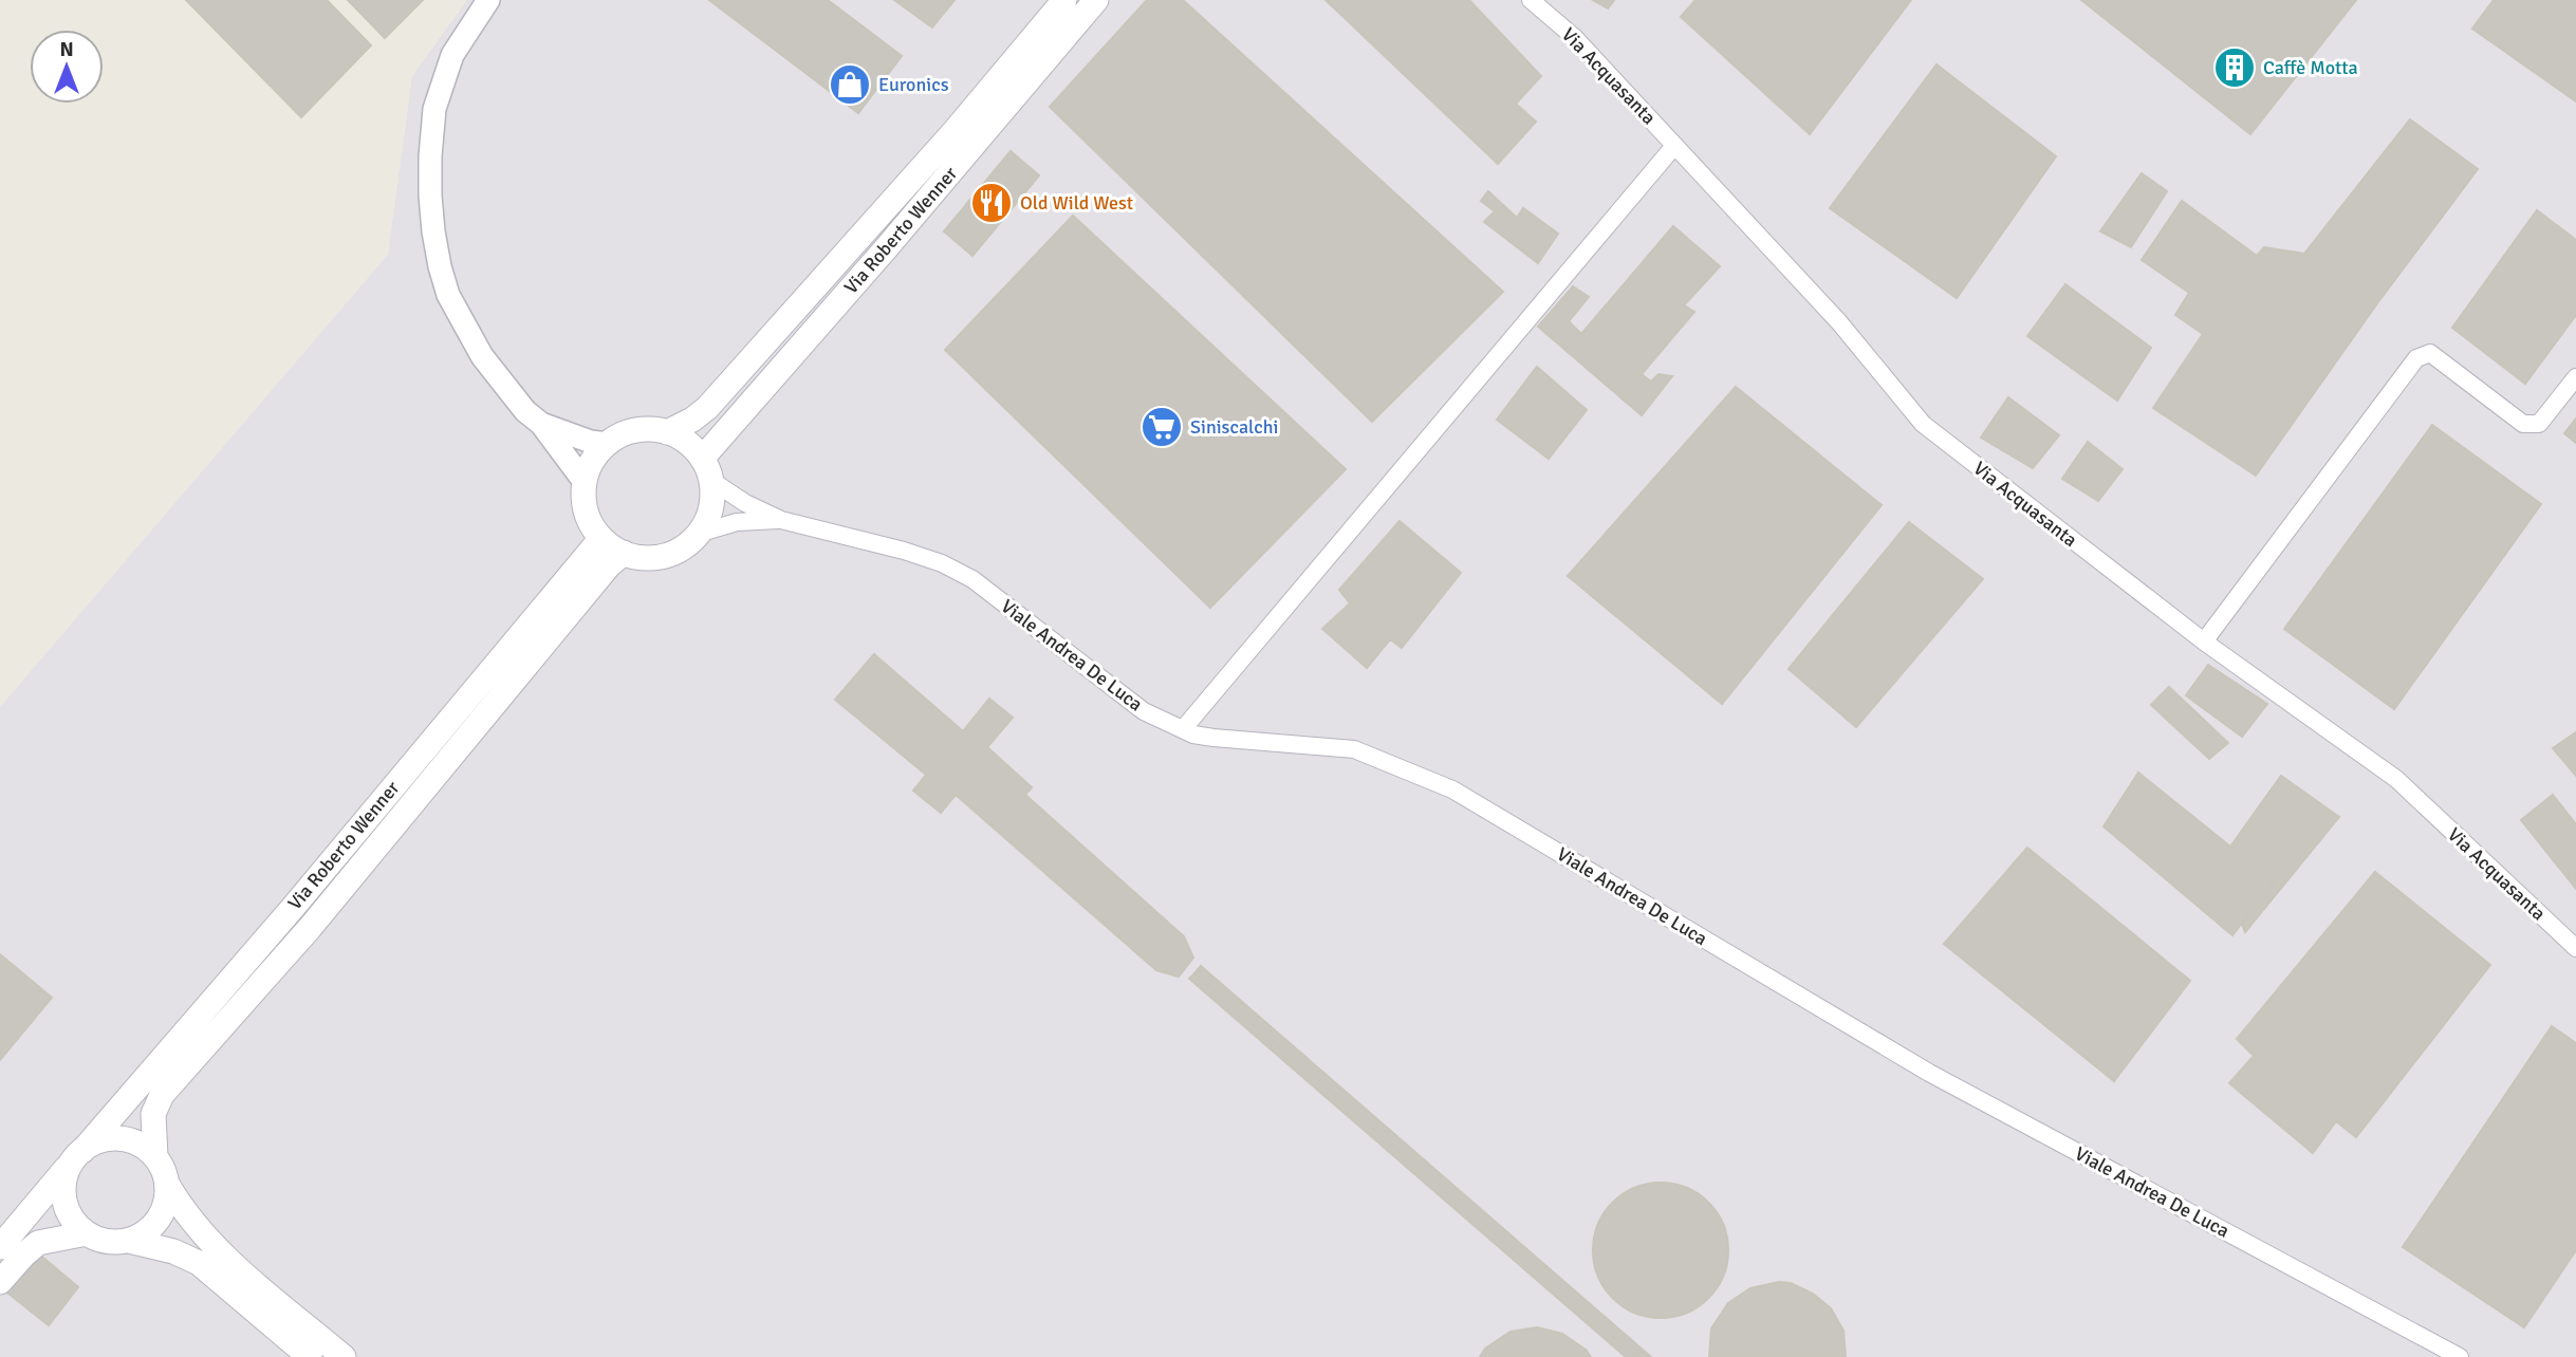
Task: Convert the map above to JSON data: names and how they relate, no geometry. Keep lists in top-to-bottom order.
{
  "streets": {
    "main road": ["Via Roberto Wenner"],
    "street": ["Via Acquasanta", "Viale Andrea De Luca"]
  },
  "places": {
    "building": ["Caffè Motta"],
    "shop": ["Euronics"],
    "restaurant": ["Old Wild West"],
    "supermarket": ["Siniscalchi"]
  },
  "north": "top"
}
